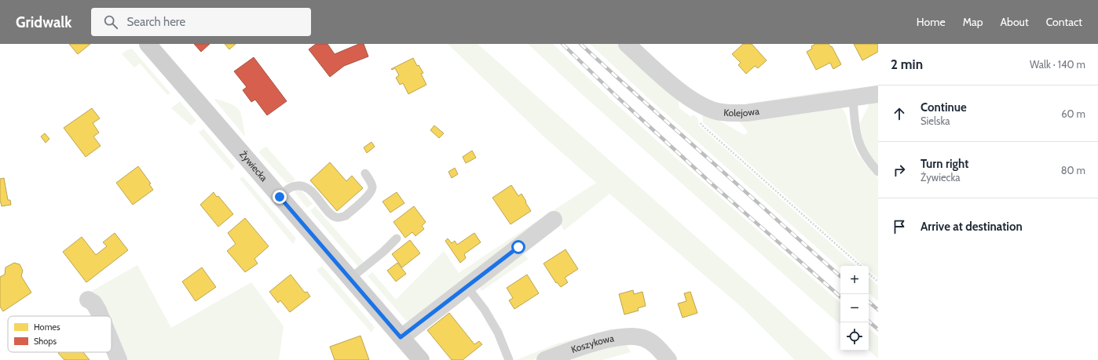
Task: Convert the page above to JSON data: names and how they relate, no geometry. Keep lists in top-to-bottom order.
{
  "streets": {
    "main road": ["Żywiecka"],
    "street": ["Kolejowa", "Koszykowa"]
  },
  "legend": ["Homes", "Shops"],
  "page": {
    "header": "Gridwalk",
    "search": "Search here",
    "nav": [
      "Home",
      "Map",
      "About",
      "Contact"
    ],
    "heading": ["2 min", "Walk · 140 m"],
    "list": [
      ["Continue", "Sielska", "60 m"],
      ["Turn right", "Żywiecka", "80 m"],
      "Arrive at destination"
    ],
    "map_buttons": ["+", "−"]
  }
}
